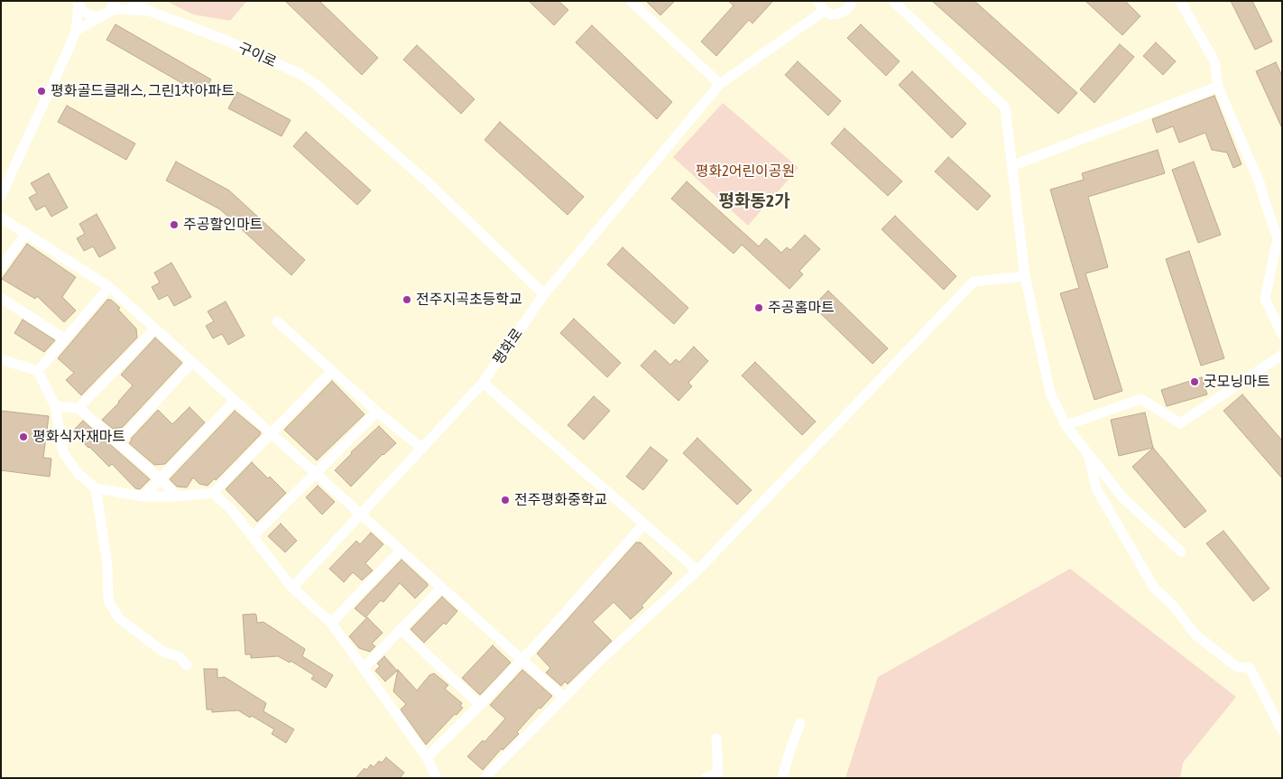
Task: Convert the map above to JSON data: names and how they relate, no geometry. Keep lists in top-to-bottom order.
{
  "streets": {
    "street": ["구이로", "평화로"]
  },
  "crossings": [
    ["구이로", "평화로"]
  ],
  "districts": ["평화동2가"],
  "parks": ["평화2어린이공원"],
  "places": [
    "평화골드클래스, 그린1차아파트",
    "주공할인마트",
    "전주지곡초등학교",
    "주공홈마트",
    "굿모닝마트",
    "평화식자재마트",
    "전주평화중학교"
  ]
}
